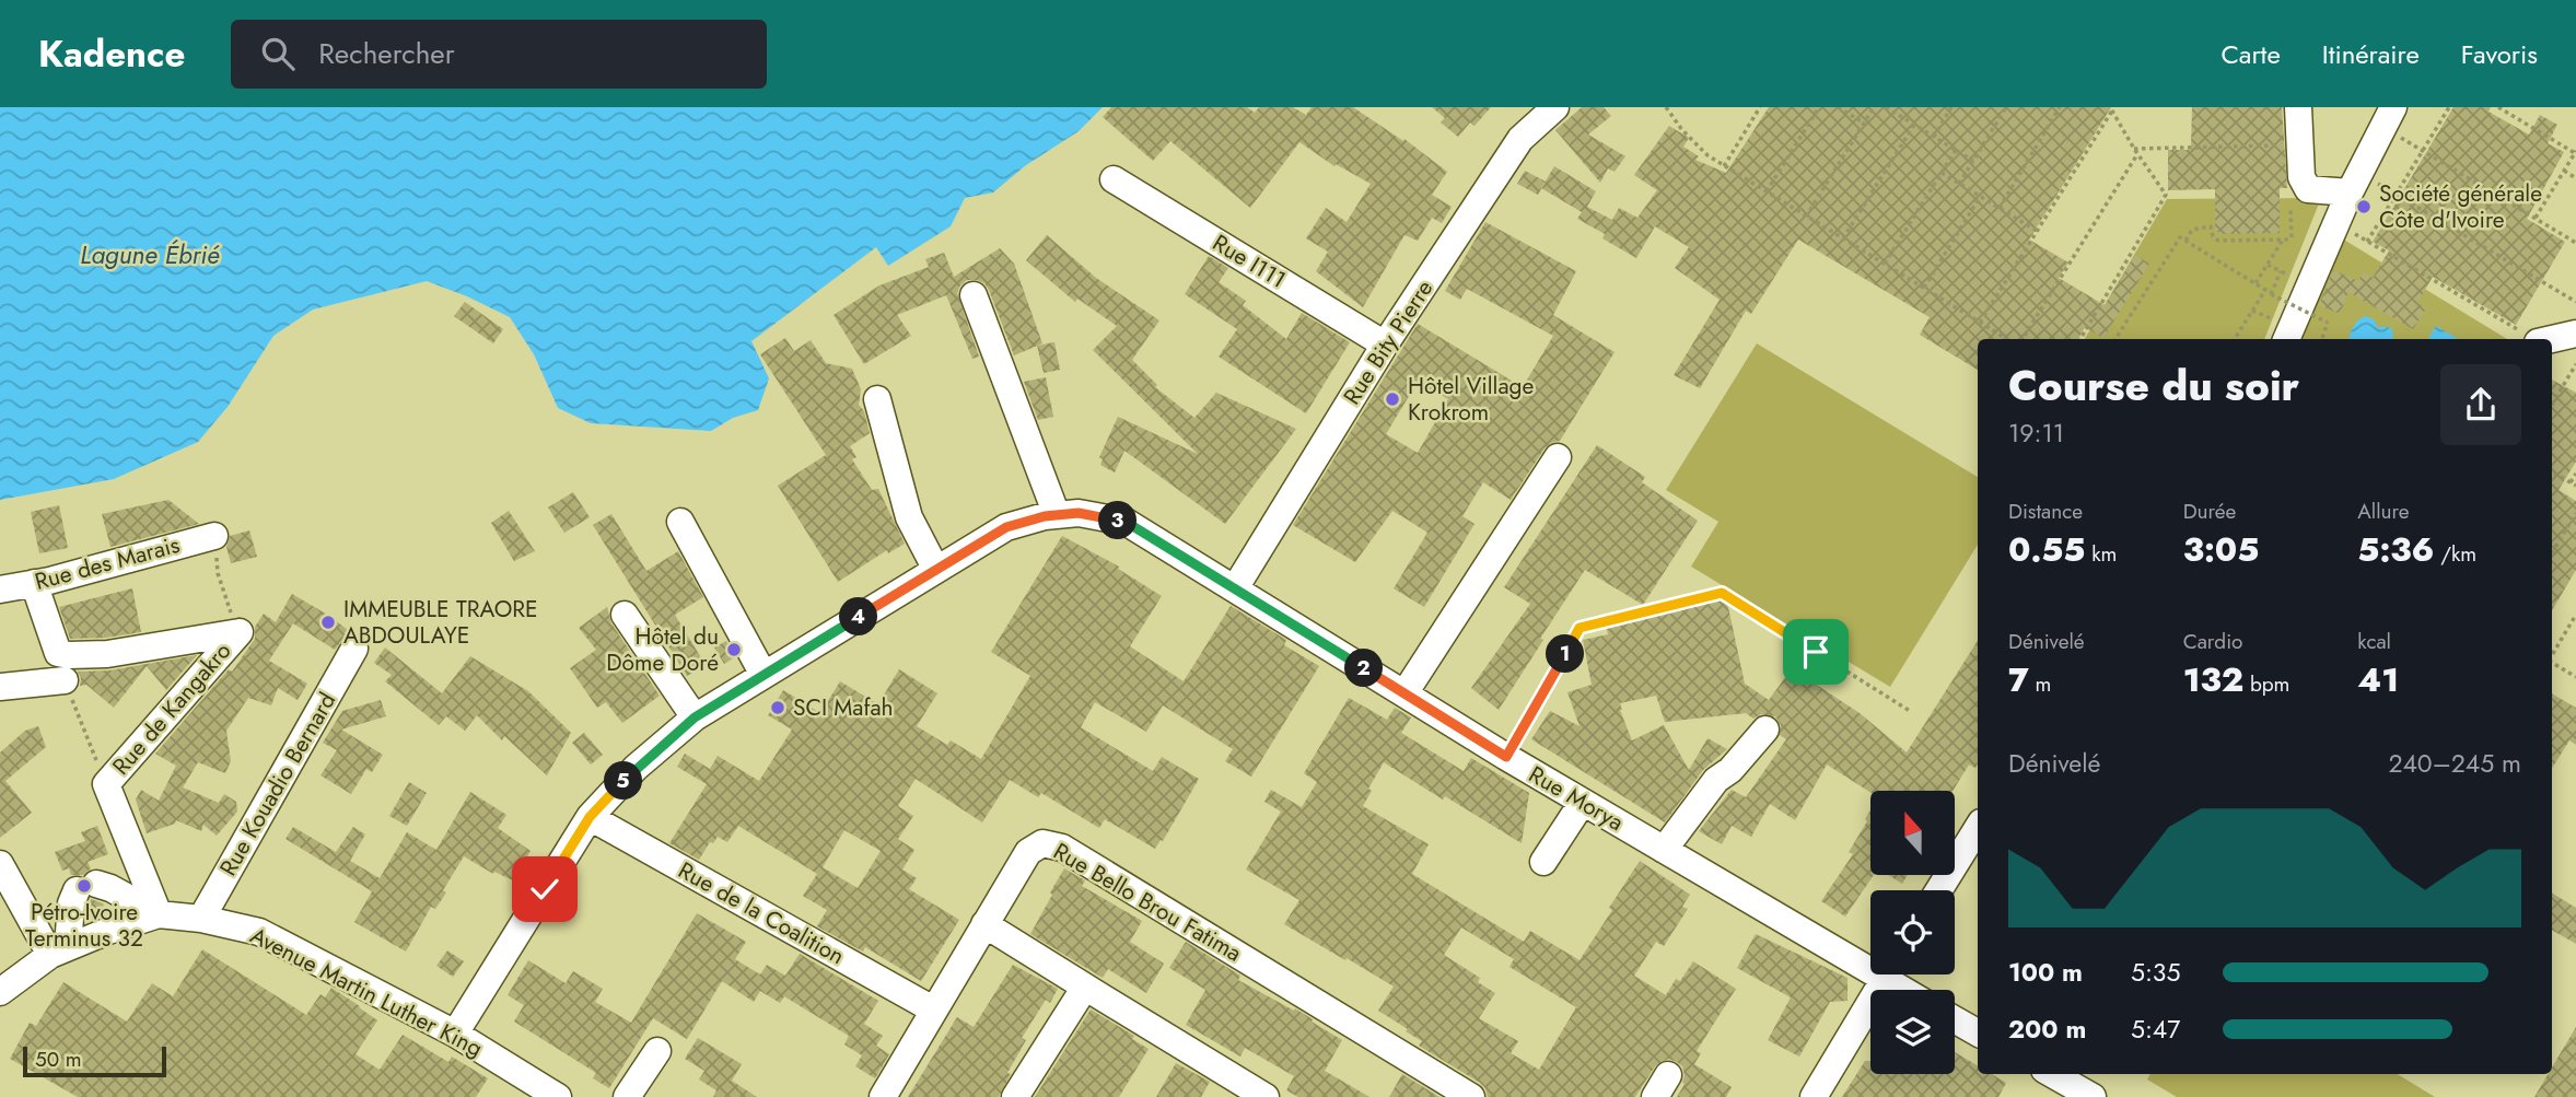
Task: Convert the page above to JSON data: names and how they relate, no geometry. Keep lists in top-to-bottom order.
{
  "streets": {
    "street": [
      "Rue I111",
      "Rue Bity Pierre",
      "Rue des Marais",
      "Rue de Kangakro",
      "Rue Kouadio Bernard",
      "Rue Morya",
      "Rue Bello Brou Fatima",
      "Rue de la Coalition",
      "Avenue Martin Luther King"
    ]
  },
  "crossings": [
    ["Rue I111", "Rue Bity Pierre"],
    ["Rue Bity Pierre", "Rue Morya"],
    ["Rue de Kangakro", "Avenue Martin Luther King"],
    ["Rue Kouadio Bernard", "Avenue Martin Luther King"],
    ["Rue Morya", "Rue de la Coalition"],
    ["Rue Morya", "Avenue Martin Luther King"],
    ["Rue Bello Brou Fatima", "Rue de la Coalition"]
  ],
  "water": ["Lagune Ébrié"],
  "places": [
    "Société générale Côte d'Ivoire",
    "Hôtel Village Krokrom",
    "IMMEUBLE TRAORE ABDOULAYE",
    "Hôtel du Dôme Doré",
    "SCI Mafah",
    "Pétro-Ivoire Terminus 32"
  ],
  "scale_bar": "50 m",
  "north": "top",
  "page": {
    "header": "Kadence",
    "search": "Rechercher",
    "nav": ["Carte", "Itinéraire", "Favoris"],
    "heading": ["Course du soir", "19:11"],
    "stats": [
      ["Distance", "0.55 km"],
      ["Durée", "3:05"],
      ["Allure", "5:36 /km"],
      ["Dénivelé", "7 m"],
      ["Cardio", "132 bpm"],
      ["kcal", "41"]
    ],
    "pins": [
      "3",
      "4",
      "1",
      "2",
      "5"
    ],
    "chart": ["Dénivelé", "240–245 m"],
    "list": [
      {
        "name": "100 m",
        "note": "5:35"
      },
      {
        "name": "200 m",
        "note": "5:47"
      }
    ],
    "scale": "50 m"
  }
}
